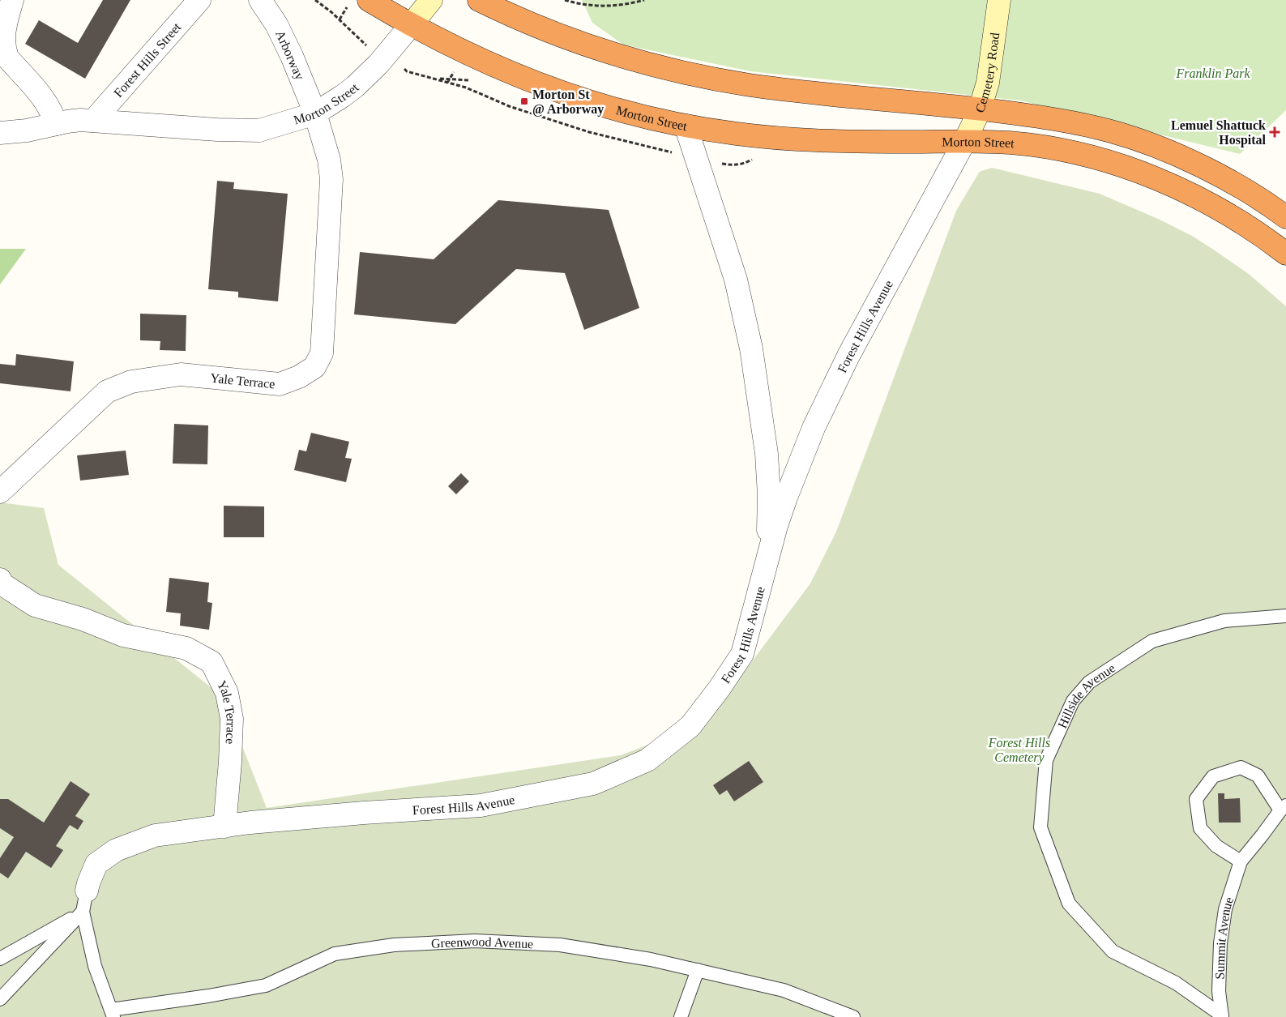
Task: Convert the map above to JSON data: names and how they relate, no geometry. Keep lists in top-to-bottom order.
{
  "streets": {
    "highway": ["Morton Street"],
    "street": [
      "Arborway",
      "Forest Hills Street",
      "Cemetery Road",
      "Forest Hills Avenue",
      "Yale Terrace"
    ],
    "lane": ["Hillside Avenue", "Summit Avenue", "Greenwood Avenue"]
  },
  "crossings": [
    ["Arborway", "Morton Street"],
    ["Arborway", "Yale Terrace"],
    ["Forest Hills Street", "Morton Street"],
    ["Cemetery Road", "Morton Street"],
    ["Cemetery Road", "Forest Hills Avenue"],
    ["Morton Street", "Forest Hills Avenue"],
    ["Morton Street", "Yale Terrace"],
    ["Forest Hills Avenue", "Yale Terrace"],
    ["Hillside Avenue", "Summit Avenue"]
  ],
  "parks": ["Franklin Park", "Forest Hills Cemetery"],
  "places": {
    "transit": ["Morton St @ Arborway"],
    "health": ["Lemuel Shattuck Hospital"]
  }
}
